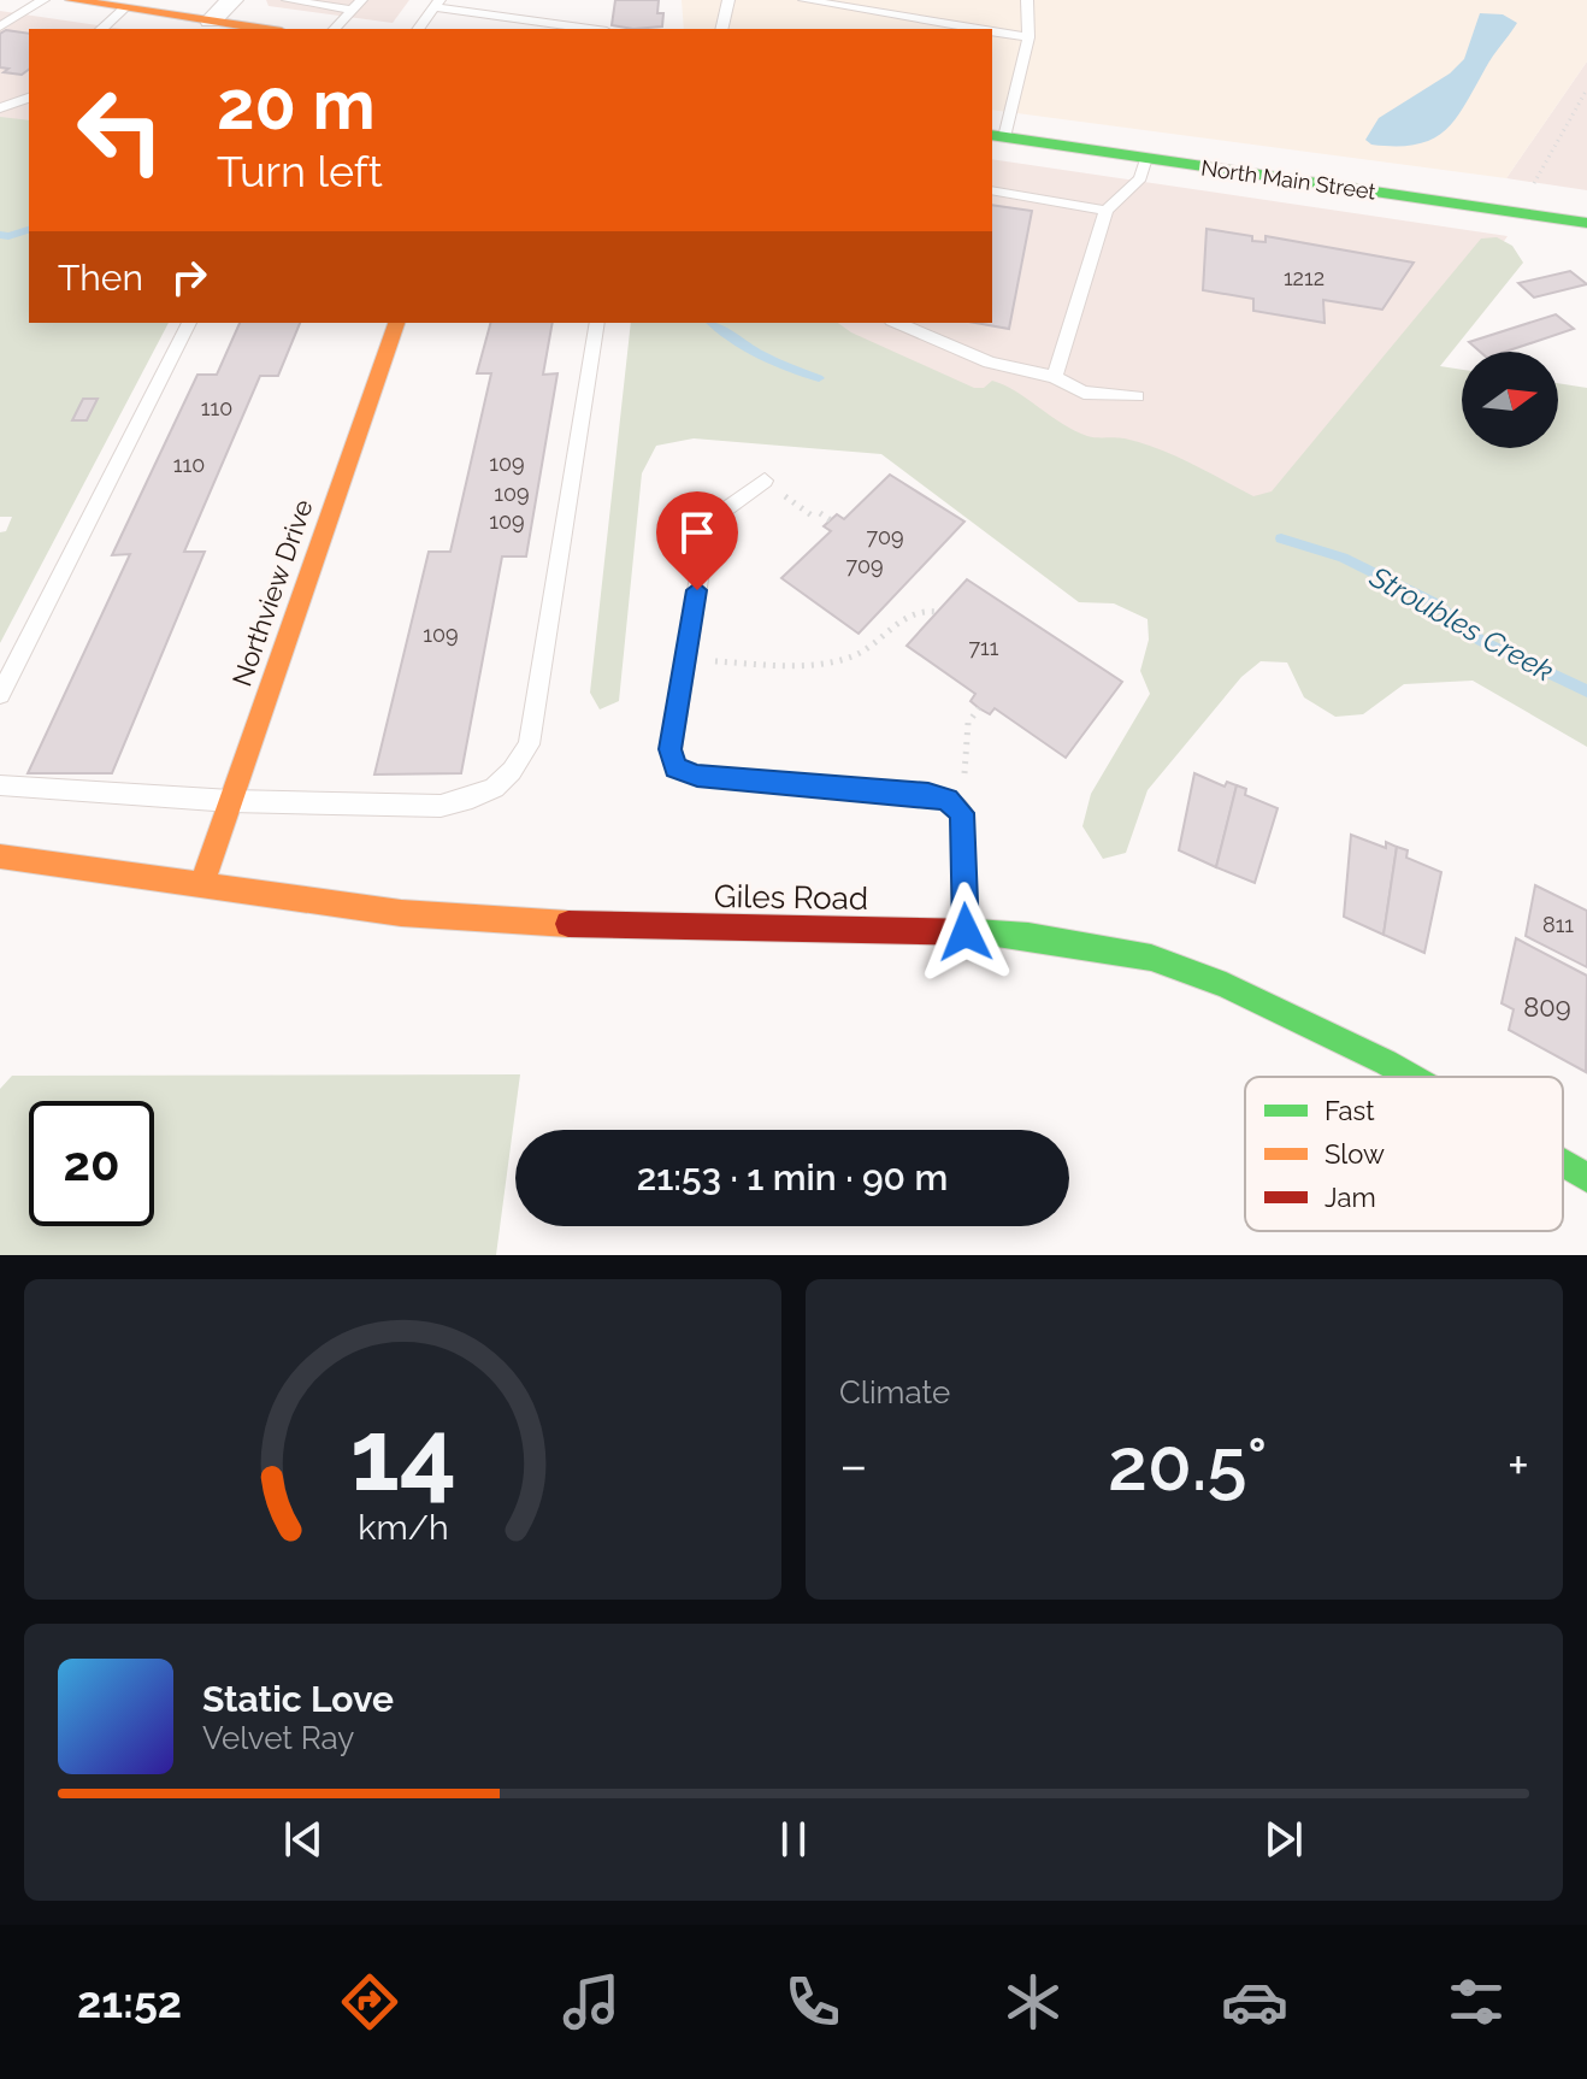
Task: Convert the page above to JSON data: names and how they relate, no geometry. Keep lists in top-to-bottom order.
{
  "streets": {
    "street": ["North Main Street", "Northview Drive", "Giles Road"]
  },
  "crossings": [
    ["Northview Drive", "Giles Road"]
  ],
  "water": ["Stroubles Creek"],
  "house_numbers": [
    "1212",
    "110",
    "109",
    "110",
    "109",
    "109",
    "709",
    "709",
    "109",
    "711",
    "811",
    "809"
  ],
  "legend": ["Fast", "Slow", "Jam"],
  "north": "right",
  "page": {
    "turn": ["20 m", "Turn left"],
    "then": "Then",
    "limit": "20",
    "trip": "21:53 · 1 min · 90 m",
    "tile": "Climate",
    "heat": ["−", "20.5°", "+"],
    "song": ["Static Love", "Velvet Ray"],
    "tabs": "21:52",
    "gauge": ["14", "km/h"]
  }
}
